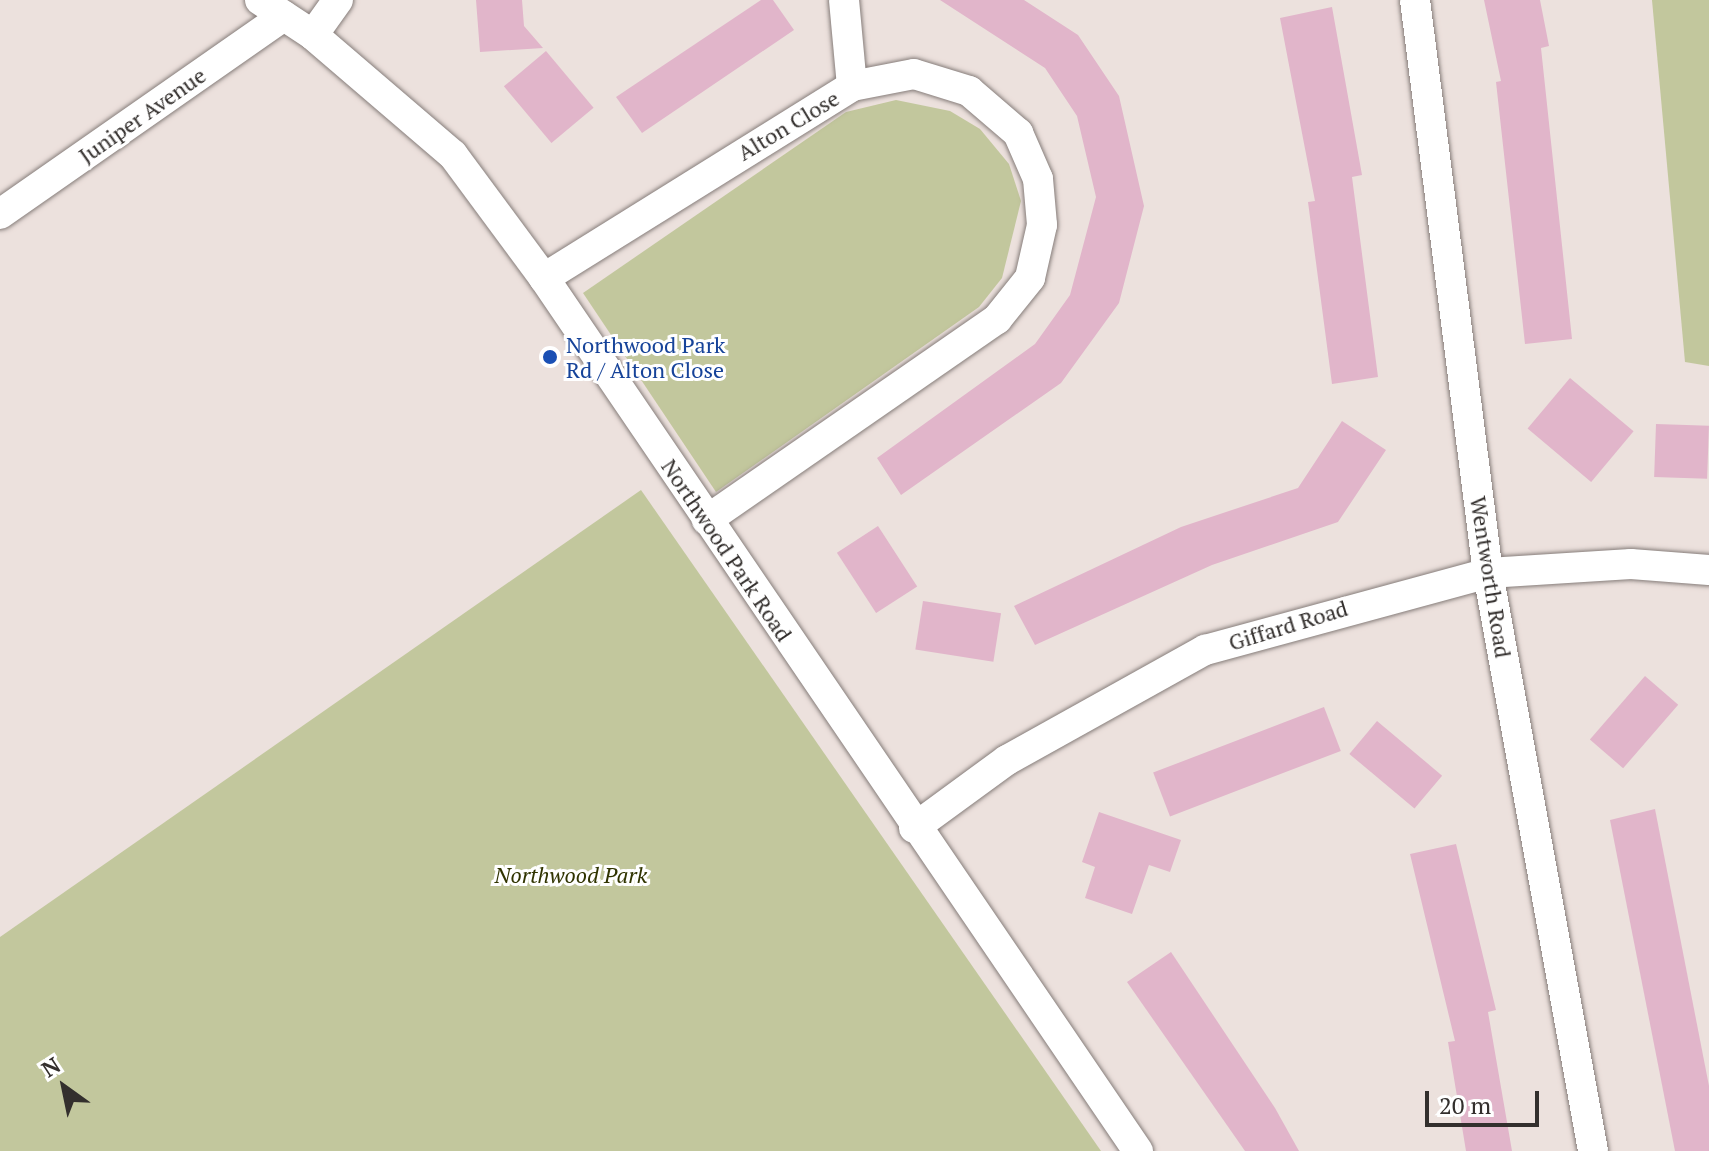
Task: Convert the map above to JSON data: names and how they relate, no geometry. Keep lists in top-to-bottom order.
{
  "streets": {
    "street": [
      "Juniper Avenue",
      "Alton Close",
      "Northwood Park Road",
      "Wentworth Road",
      "Giffard Road"
    ]
  },
  "crossings": [
    ["Juniper Avenue", "Northwood Park Road"],
    ["Alton Close", "Northwood Park Road"],
    ["Northwood Park Road", "Giffard Road"],
    ["Wentworth Road", "Giffard Road"]
  ],
  "parks": ["Northwood Park"],
  "places": ["Northwood Park Rd / Alton Close"],
  "scale_bar": "20 m",
  "north": "top left"
}
